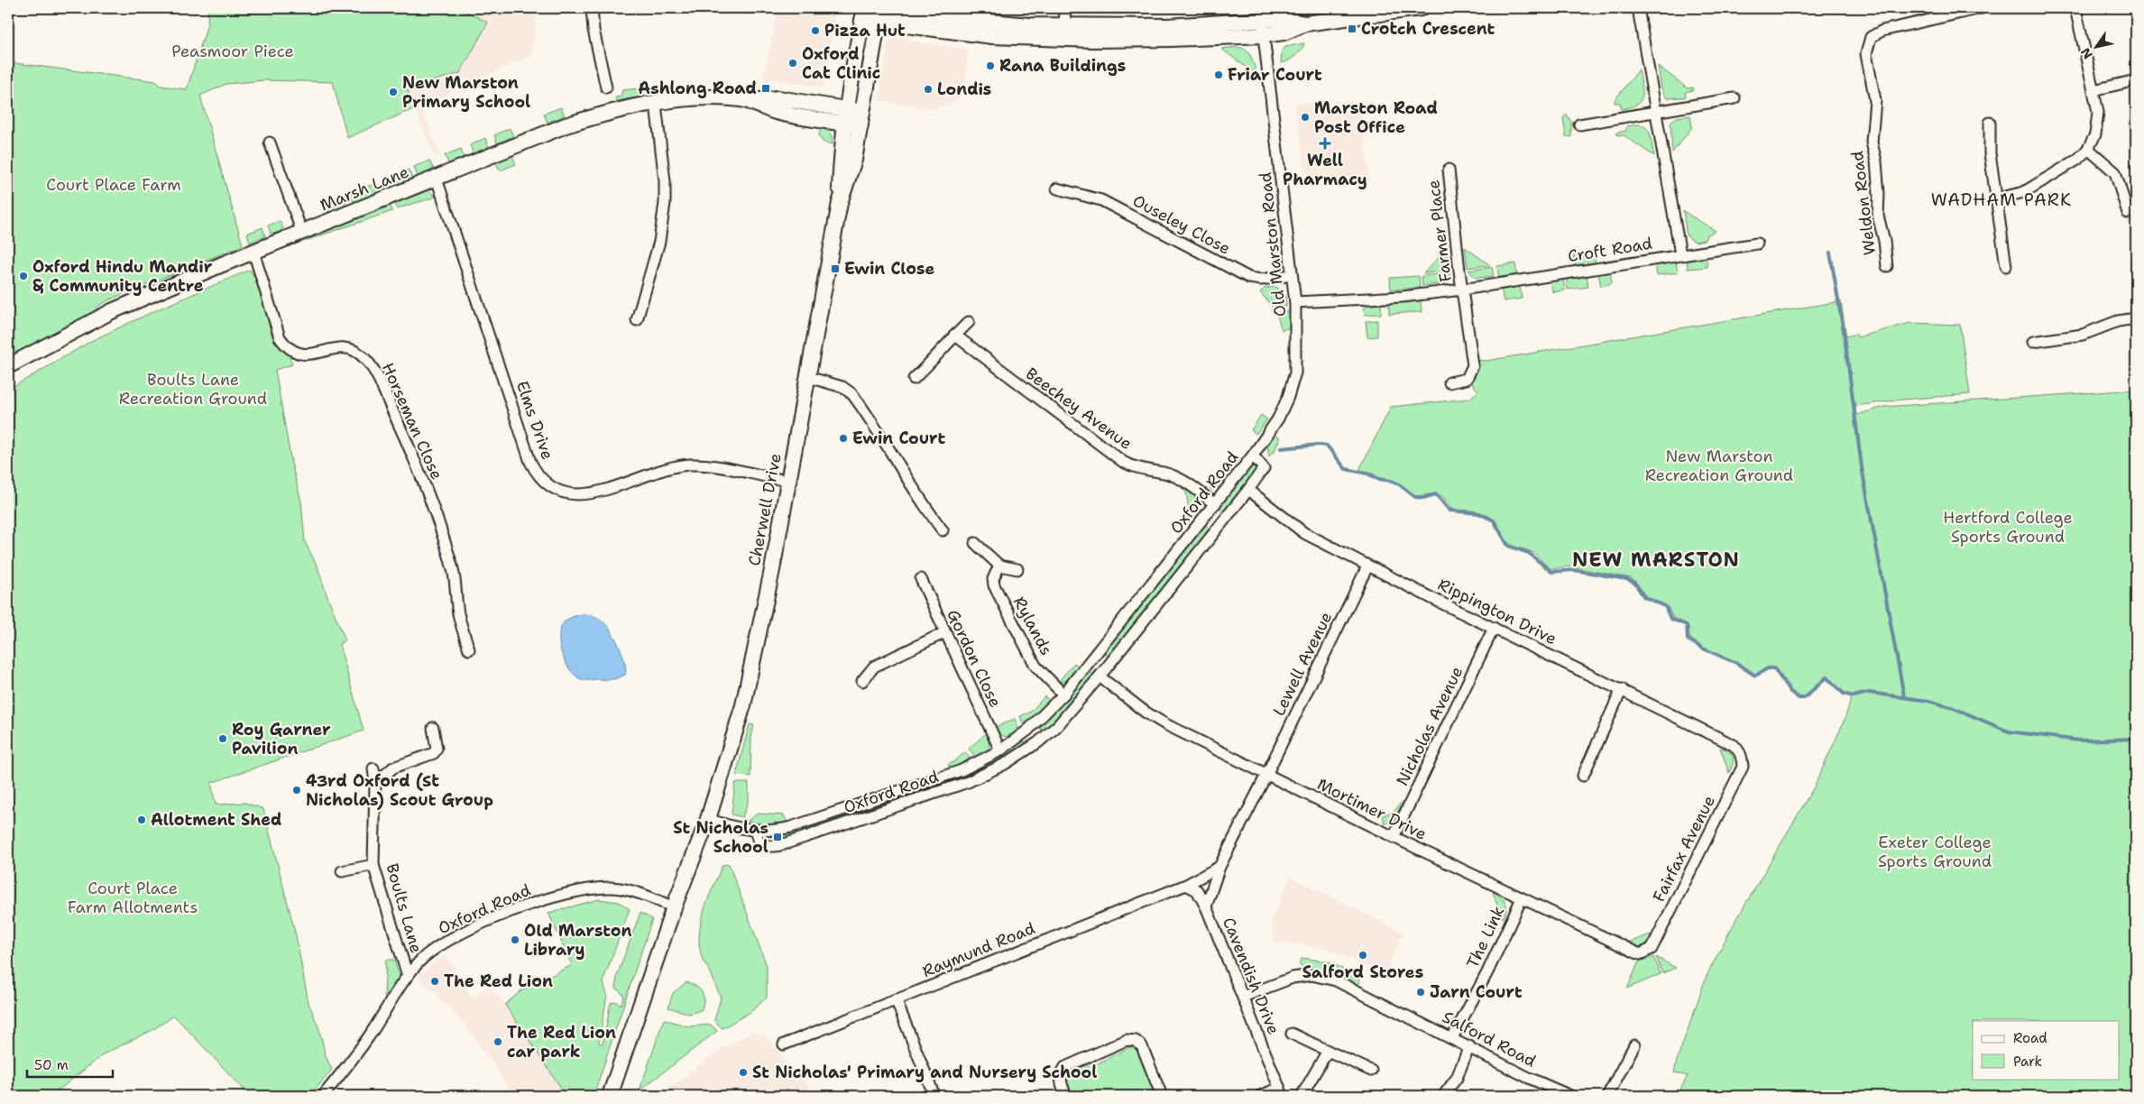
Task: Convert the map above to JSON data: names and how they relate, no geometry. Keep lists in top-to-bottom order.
{
  "streets": {
    "main road": ["Marsh Lane", "Cherwell Drive"],
    "street": [
      "Weldon Road",
      "Ouseley Close",
      "Farmer Place",
      "Old Marston Road",
      "Croft Road",
      "Beechey Avenue",
      "Elms Drive",
      "Horseman Close",
      "Oxford Road",
      "Rippington Drive",
      "Rylands",
      "Gordon Close",
      "Lewell Avenue",
      "Nicholas Avenue",
      "Mortimer Drive",
      "Fairfax Avenue",
      "Boults Lane",
      "The Link",
      "Raymund Road",
      "Cavendish Drive",
      "Salford Road"
    ]
  },
  "crossings": [
    ["Marsh Lane", "Elms Drive"],
    ["Marsh Lane", "Horseman Close"],
    ["Marsh Lane", "Cherwell Drive"],
    ["Ouseley Close", "Old Marston Road"],
    ["Farmer Place", "Croft Road"],
    ["Old Marston Road", "Croft Road"],
    ["Old Marston Road", "Oxford Road"],
    ["Beechey Avenue", "Oxford Road"],
    ["Elms Drive", "Cherwell Drive"],
    ["Oxford Road", "Cherwell Drive"],
    ["Oxford Road", "Rippington Drive"],
    ["Oxford Road", "Rylands"],
    ["Oxford Road", "Gordon Close"],
    ["Oxford Road", "Mortimer Drive"],
    ["Oxford Road", "Boults Lane"],
    ["Rippington Drive", "Lewell Avenue"],
    ["Rippington Drive", "Nicholas Avenue"],
    ["Rippington Drive", "Fairfax Avenue"],
    ["Lewell Avenue", "Mortimer Drive"],
    ["Nicholas Avenue", "Mortimer Drive"],
    ["Mortimer Drive", "Fairfax Avenue"],
    ["Mortimer Drive", "The Link"],
    ["The Link", "Salford Road"],
    ["Raymund Road", "Cavendish Drive"],
    ["Cavendish Drive", "Salford Road"]
  ],
  "districts": ["WADHAM PARK", "NEW MARSTON"],
  "parks": [
    "Peasmoor Piece",
    "Court Place Farm",
    "Boults Lane Recreation Ground",
    "New Marston Recreation Ground",
    "Hertford College Sports Ground",
    "Exeter College Sports Ground",
    "Court Place Farm Allotments"
  ],
  "places": {
    "transit": [
      "Crotch Crescent",
      "Ashlong Road",
      "Ewin Close",
      "St Nicholas School"
    ],
    "other": [
      "Pizza Hut",
      "Oxford Cat Clinic",
      "Rana Buildings",
      "Friar Court",
      "Londis",
      "New Marston Primary School",
      "Marston Road Post Office",
      "Oxford Hindu Mandir & Community Centre",
      "Ewin Court",
      "Roy Garner Pavilion",
      "43rd Oxford (St Nicholas) Scout Group",
      "Allotment Shed",
      "Old Marston Library",
      "Salford Stores",
      "The Red Lion",
      "Jarn Court",
      "The Red Lion car park",
      "St Nicholas' Primary and Nursery School"
    ],
    "health": ["Well Pharmacy"]
  },
  "legend": ["Road", "Park"],
  "scale_bar": "50 m",
  "north": "bottom left"
}
